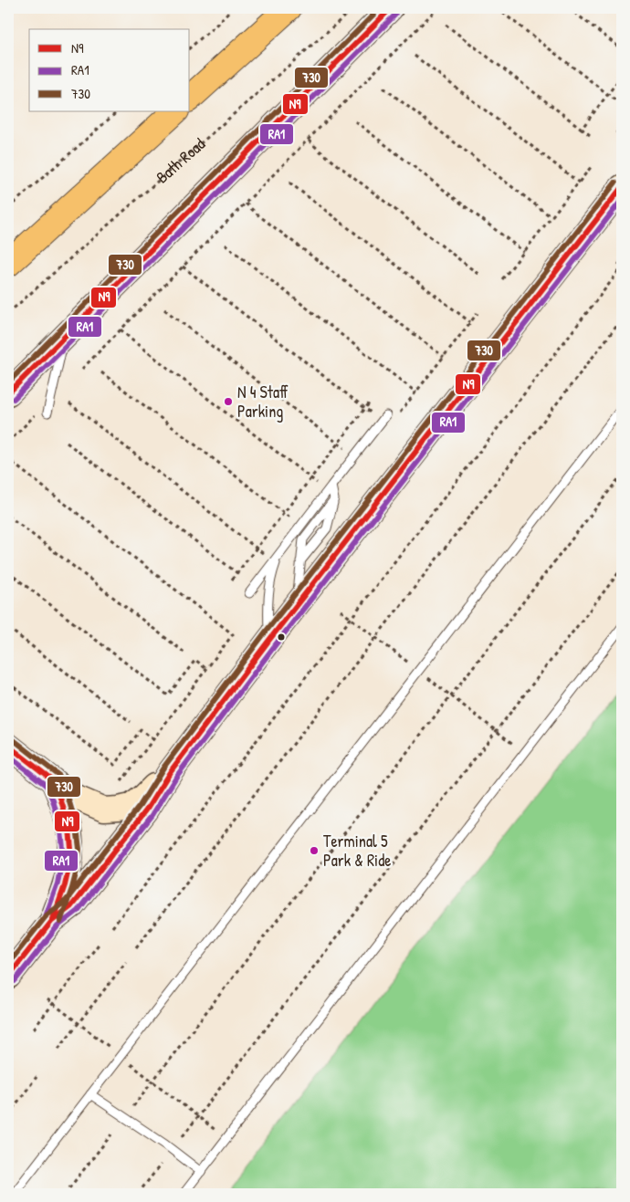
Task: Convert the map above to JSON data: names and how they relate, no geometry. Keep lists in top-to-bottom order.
{
  "streets": {
    "path": ["Bath Road"]
  },
  "places": ["N 4 Staff Parking", "Terminal 5 Park & Ride"],
  "lines": ["transit line N9", "transit line 730", "transit line RA1"],
  "legend": ["N9", "RA1", "730"]
}
